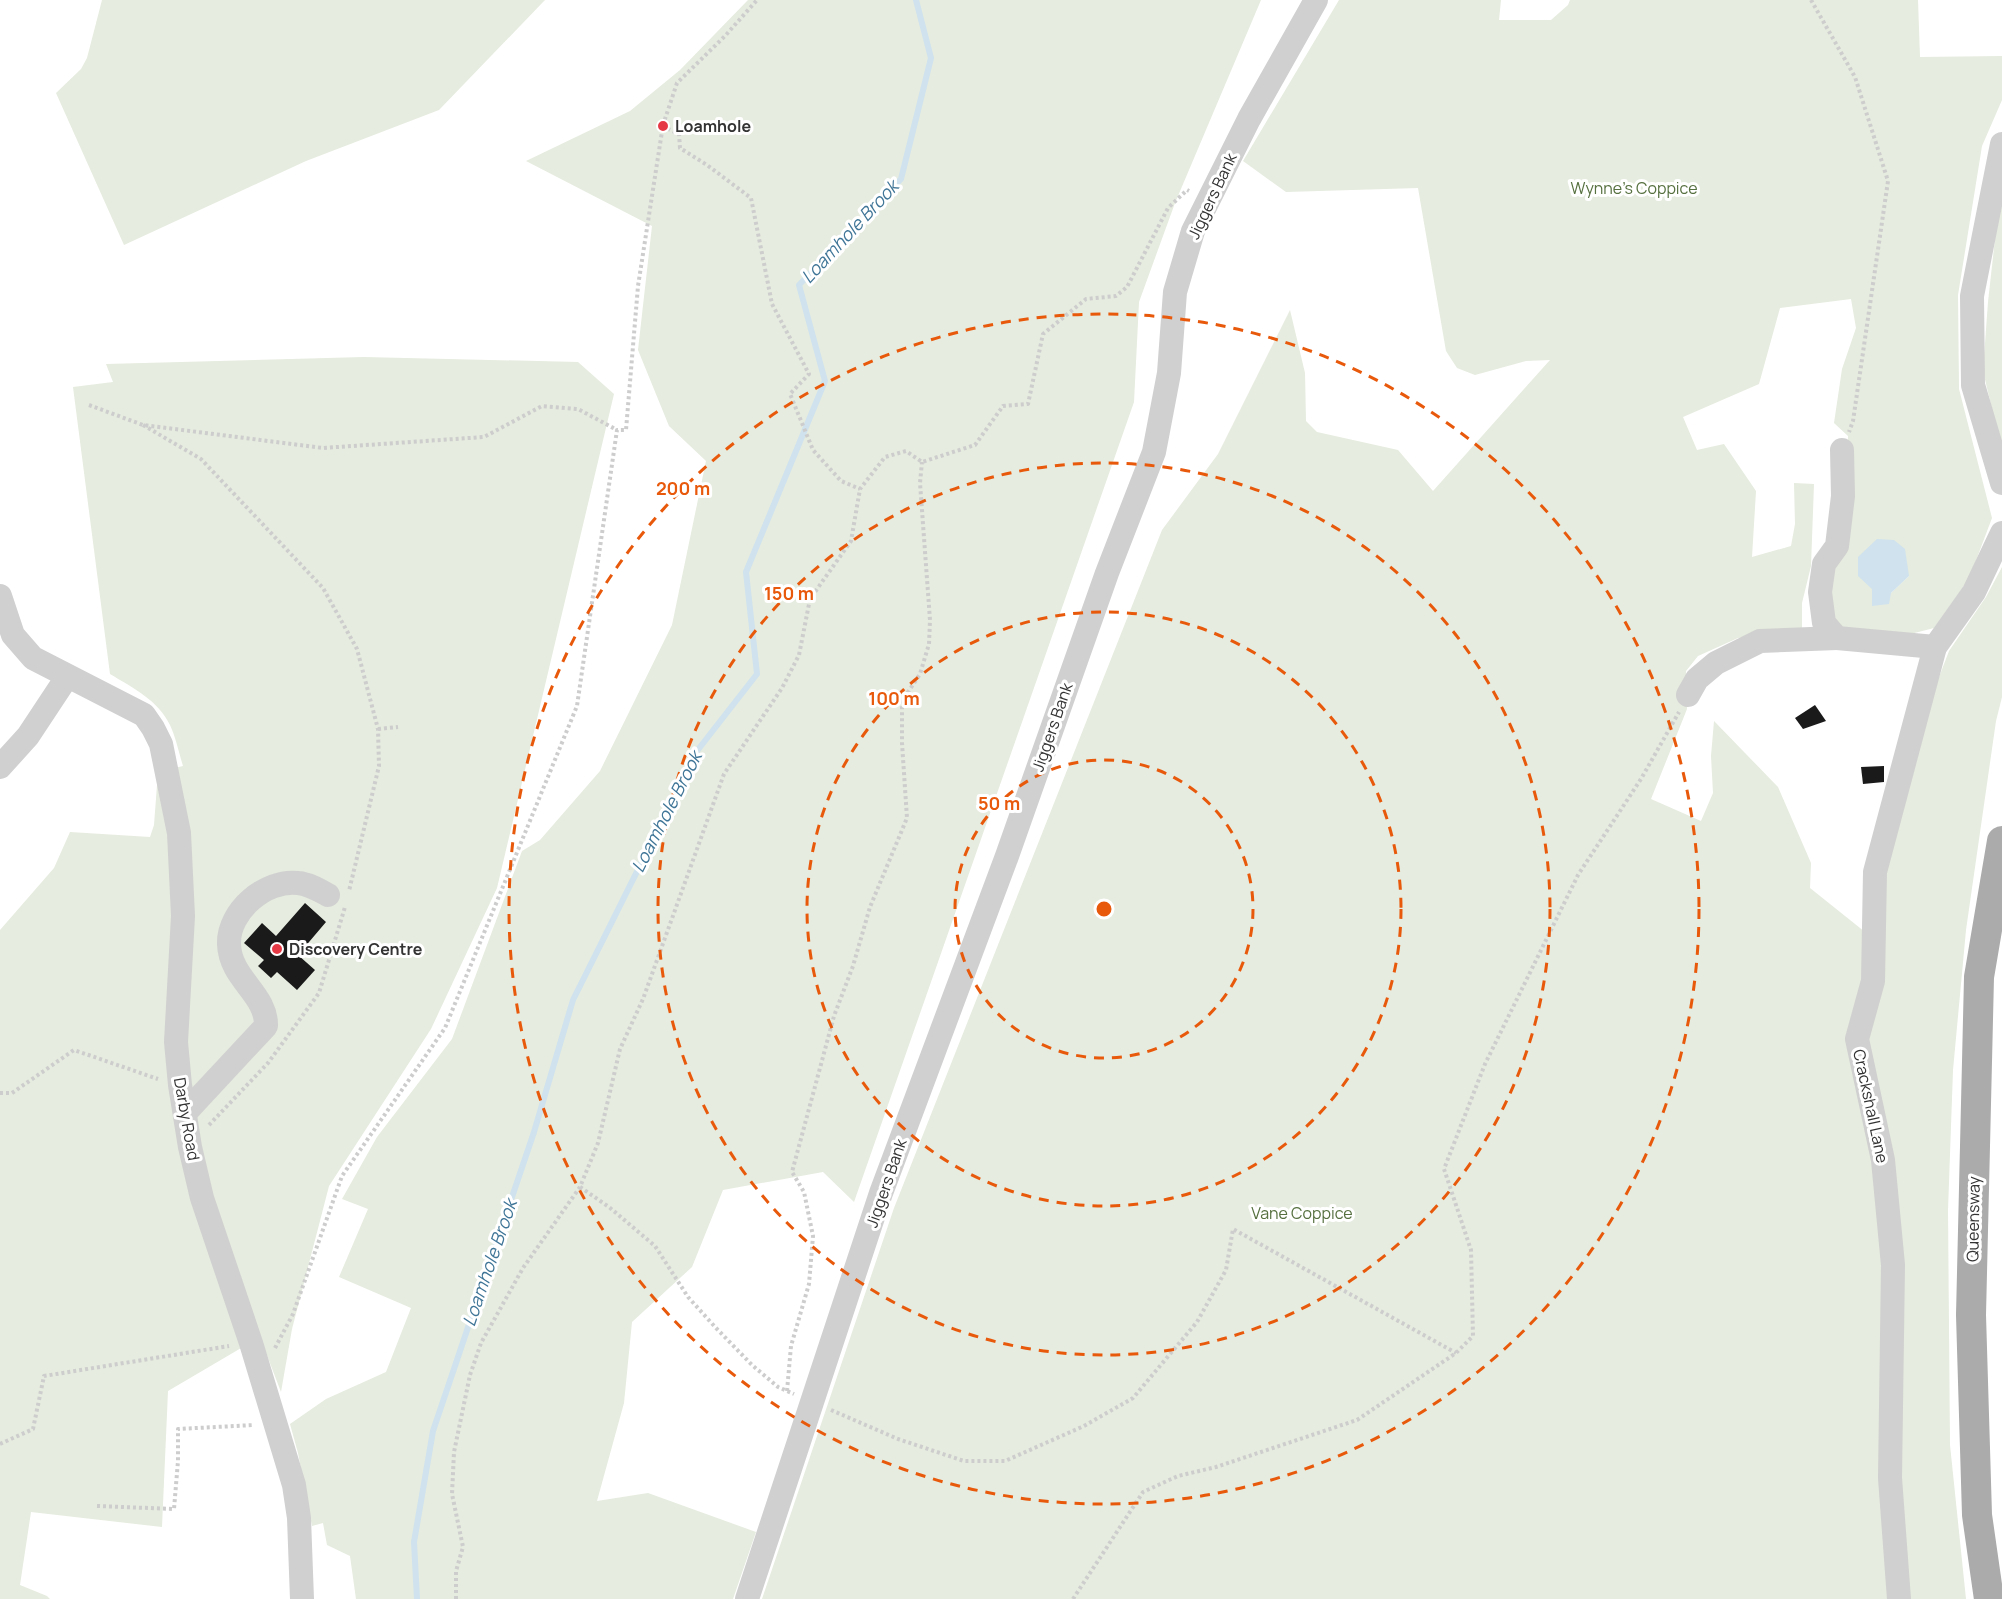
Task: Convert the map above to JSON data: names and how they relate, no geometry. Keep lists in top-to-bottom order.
{
  "streets": {
    "main road": ["Queensway"],
    "street": ["Jiggers Bank", "Crackshall Lane", "Darby Road"]
  },
  "water": ["Loamhole Brook"],
  "parks": ["Wynne's Coppice", "Vane Coppice"],
  "places": ["Loamhole", "Discovery Centre"],
  "rings": [
    "200 m",
    "150 m",
    "100 m",
    "50 m"
  ]
}
